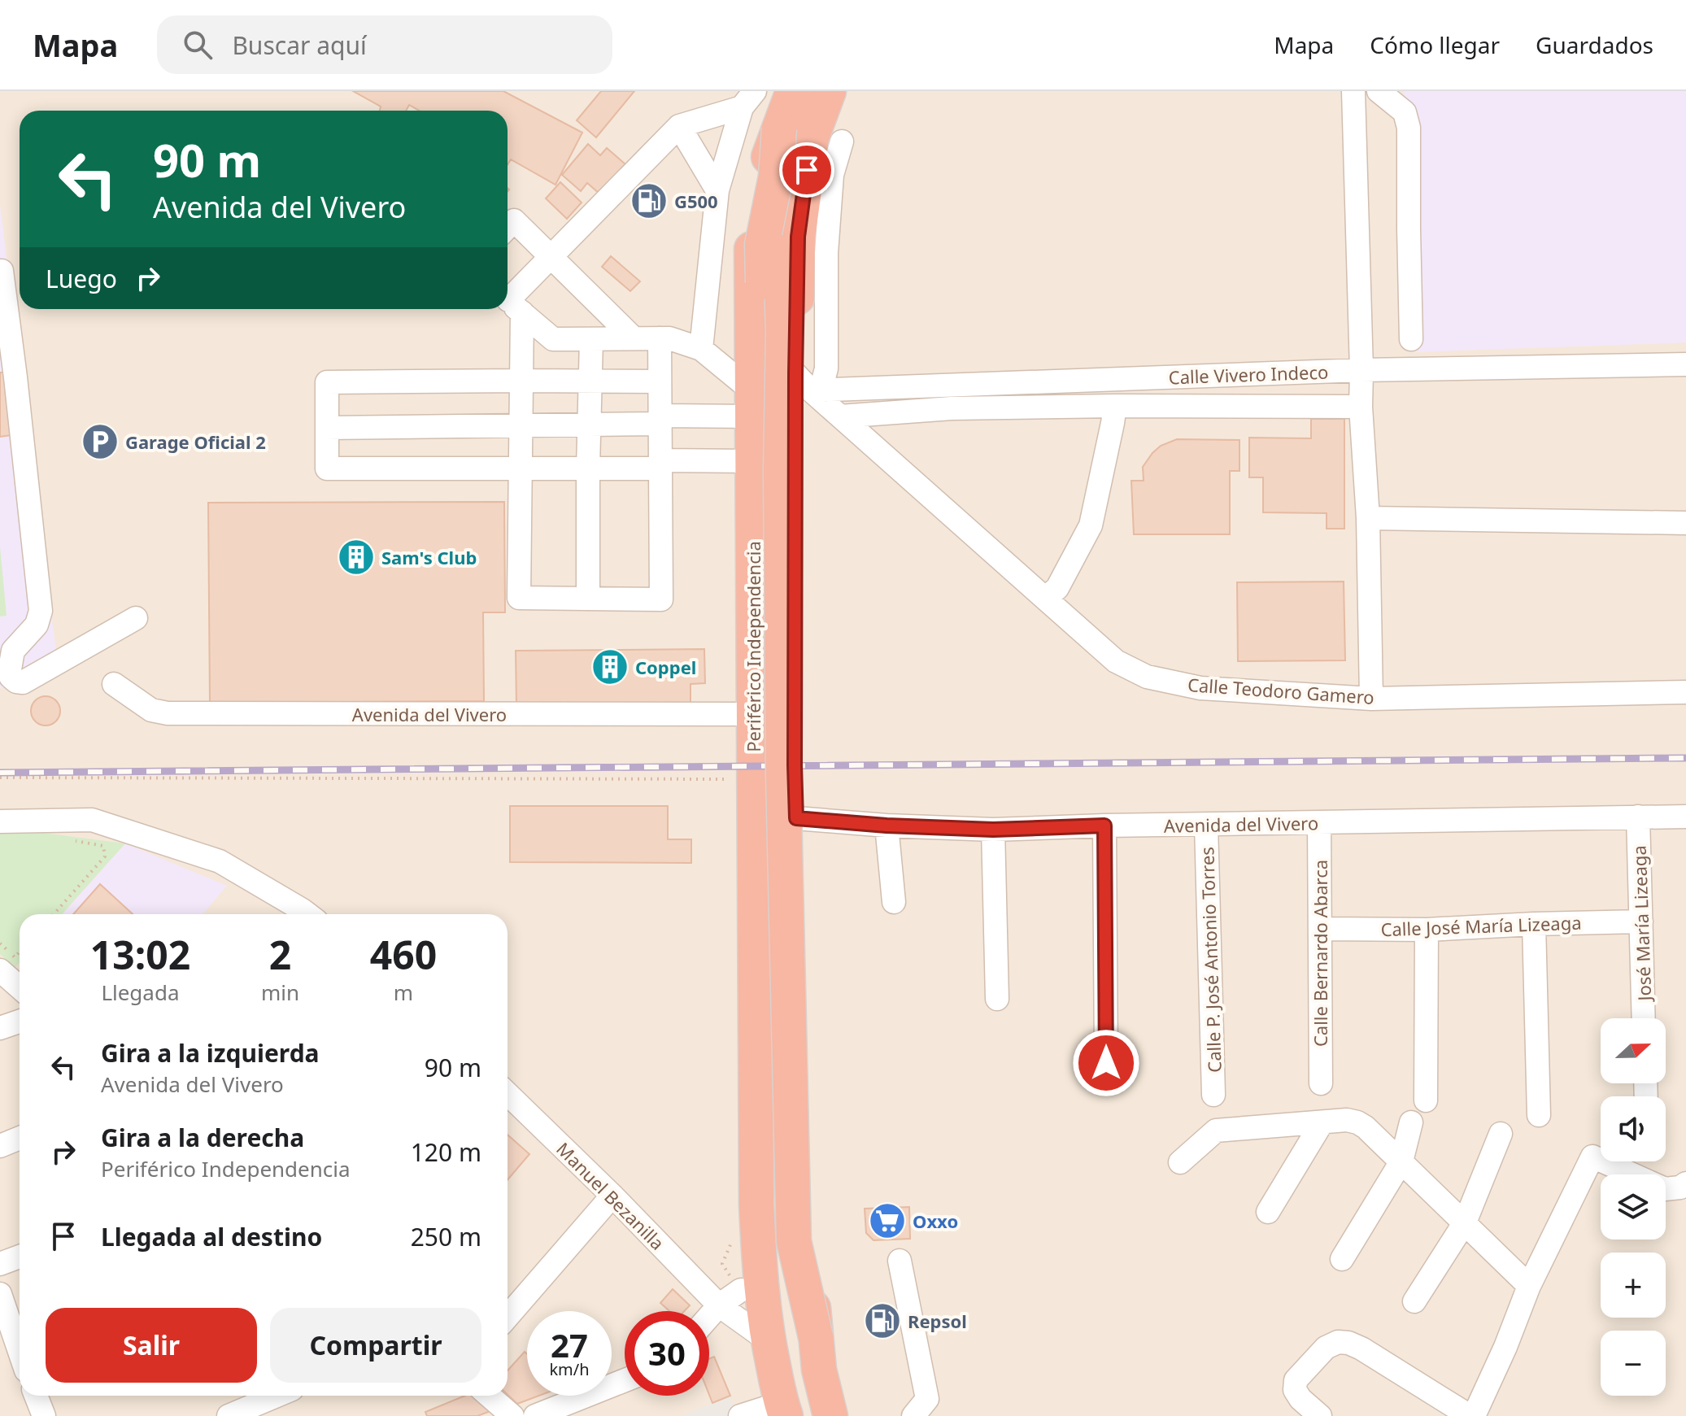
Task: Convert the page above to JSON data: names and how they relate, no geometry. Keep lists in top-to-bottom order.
{
  "streets": {
    "highway": ["Periférico Independencia"],
    "street": [
      "Calle Vivero Indeco",
      "Calle Teodoro Gamero",
      "Avenida del Vivero",
      "José María Lizeaga",
      "Calle José María Lizeaga",
      "Calle Bernardo Abarca",
      "Calle P. José Antonio Torres",
      "Manuel Bezanilla"
    ]
  },
  "crossings": [
    ["Calle Vivero Indeco", "Periférico Independencia"],
    ["Calle Vivero Indeco", "Calle Teodoro Gamero"],
    ["Periférico Independencia", "Calle Teodoro Gamero"],
    ["Periférico Independencia", "Avenida del Vivero"],
    ["Avenida del Vivero", "José María Lizeaga"],
    ["Avenida del Vivero", "Calle Bernardo Abarca"],
    ["Avenida del Vivero", "Calle P. José Antonio Torres"],
    ["José María Lizeaga", "Calle José María Lizeaga"],
    ["Calle José María Lizeaga", "Calle Bernardo Abarca"]
  ],
  "places": {
    "fuel station": ["G500", "Repsol"],
    "parking": ["Garage Oficial 2"],
    "building": ["Sam's Club", "Coppel"],
    "supermarket": ["Oxxo"]
  },
  "north": "right",
  "page": {
    "header": "Mapa",
    "search": "Buscar aquí",
    "nav": ["Mapa", "Cómo llegar", "Guardados"],
    "turn": ["90 m", "Avenida del Vivero"],
    "then": "Luego",
    "eta": [
      "13:02",
      "Llegada",
      "2",
      "min",
      "460",
      "m"
    ],
    "map_buttons": ["+", "−"],
    "list": [
      {
        "name": "Gira a la izquierda",
        "note": "Avenida del Vivero",
        "value": "90 m"
      },
      {
        "name": "Gira a la derecha",
        "note": "Periférico Independencia",
        "value": "120 m"
      },
      {
        "name": "Llegada al destino",
        "value": "250 m"
      }
    ],
    "buttons": ["Salir", "Compartir"],
    "speed": "27 km/h",
    "limit": "30"
  }
}
